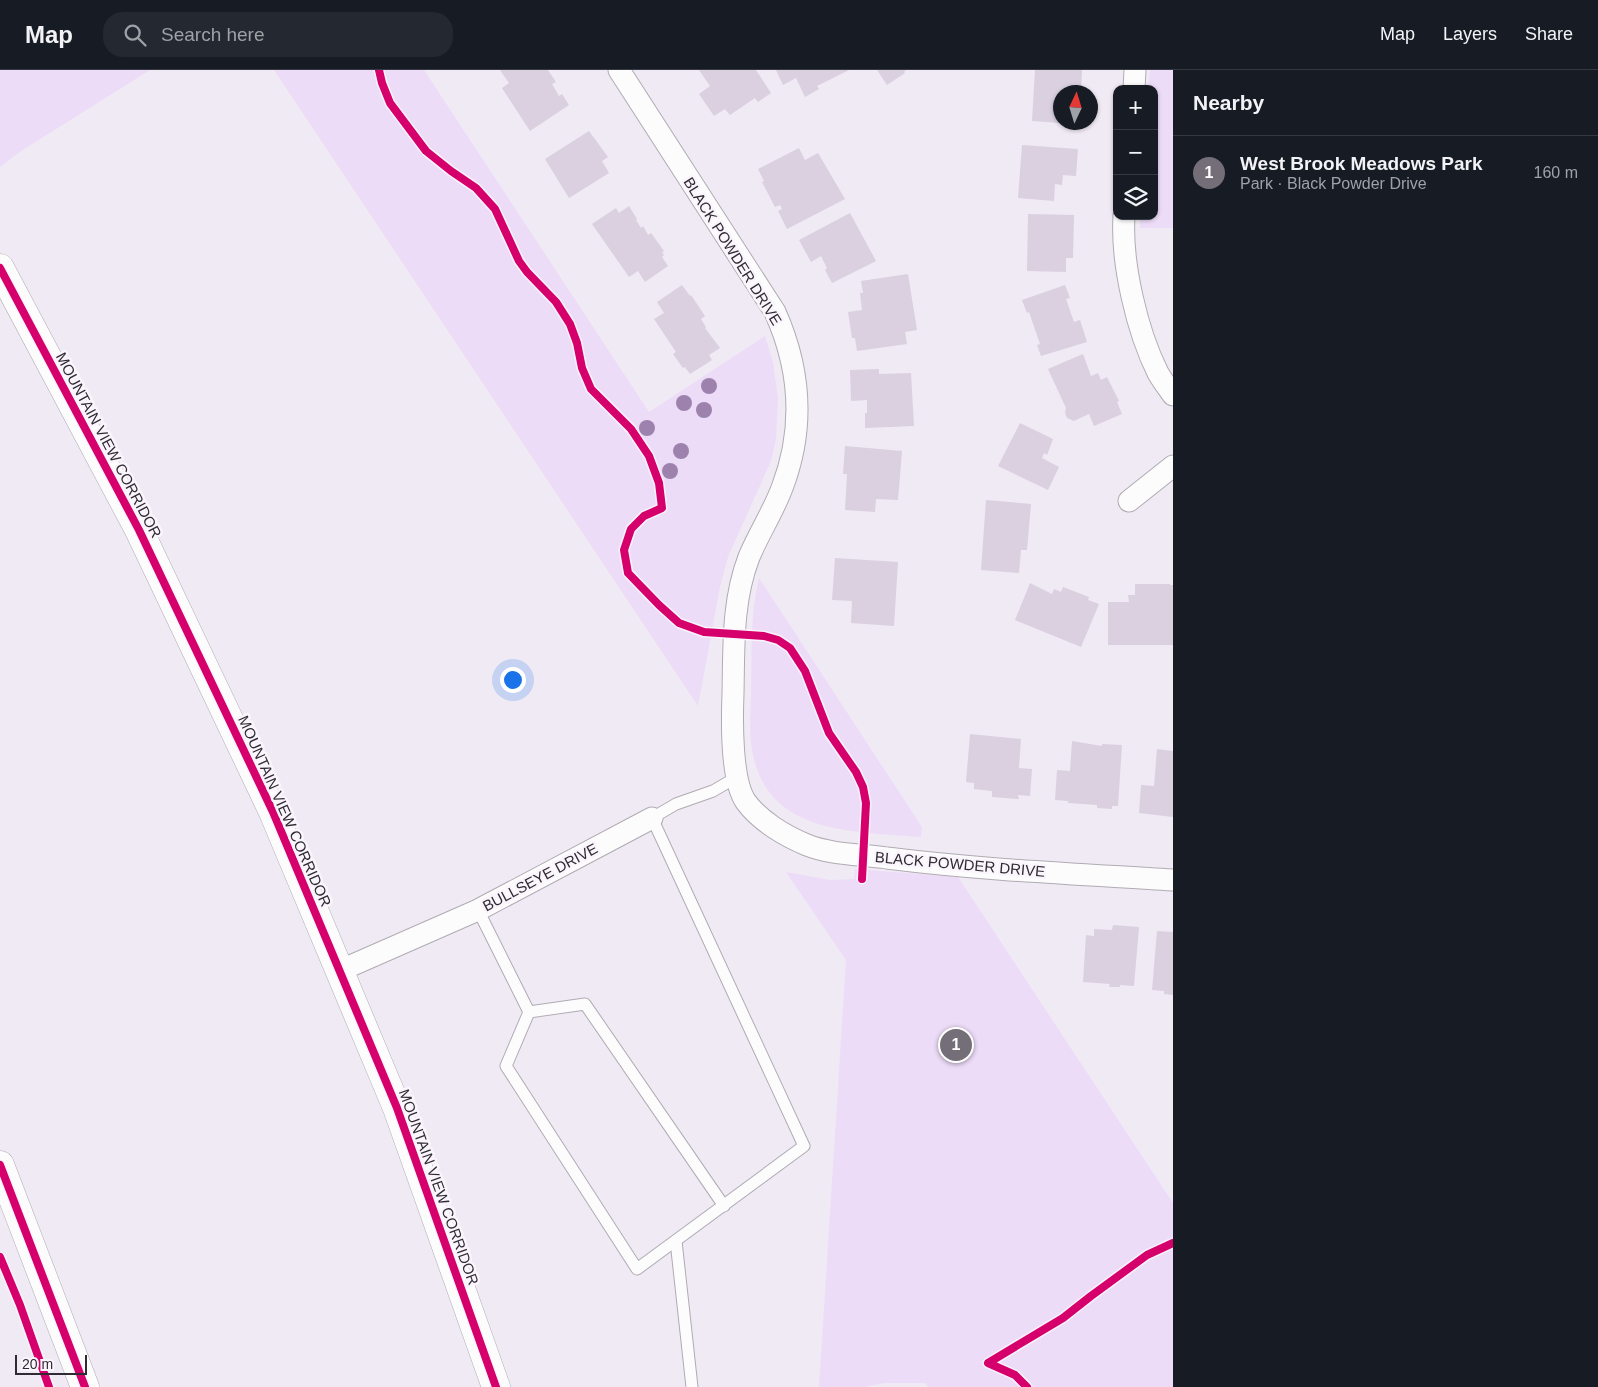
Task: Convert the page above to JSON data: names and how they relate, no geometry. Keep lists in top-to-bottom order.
{
  "streets": {
    "highway": ["MOUNTAIN VIEW CORRIDOR"],
    "street": ["BLACK POWDER DRIVE", "BULLSEYE DRIVE"]
  },
  "crossings": [
    ["BLACK POWDER DRIVE", "BULLSEYE DRIVE"],
    ["MOUNTAIN VIEW CORRIDOR", "BULLSEYE DRIVE"]
  ],
  "scale_bar": "20 m",
  "north": "top",
  "page": {
    "header": "Map",
    "search": "Search here",
    "nav": ["Map", "Layers", "Share"],
    "heading": "Nearby",
    "map_buttons": ["+", "−"],
    "list": [
      {
        "mark": "1",
        "name": "West Brook Meadows Park",
        "note": "Park · Black Powder Drive",
        "value": "160 m"
      }
    ],
    "pins": "1",
    "scale": "20 m"
  }
}
